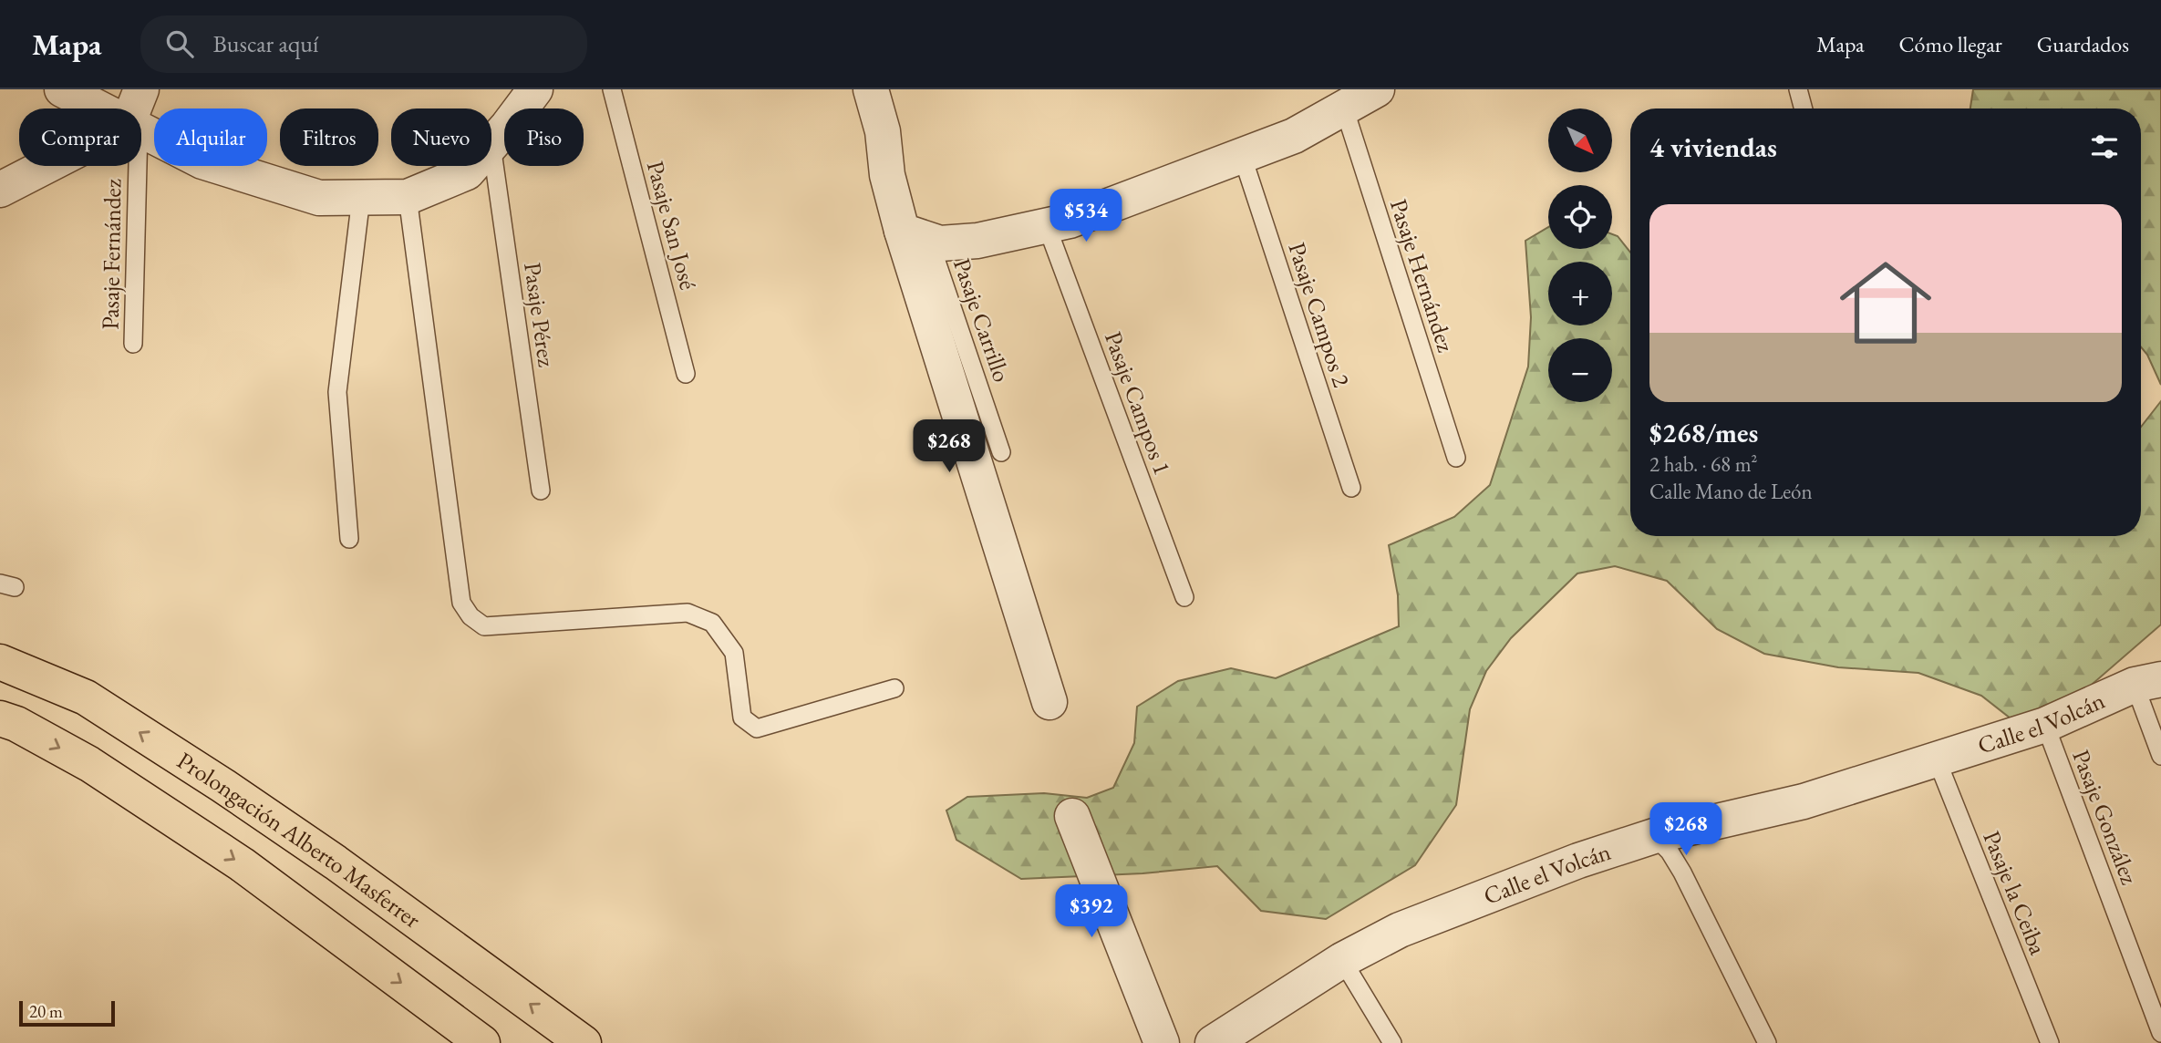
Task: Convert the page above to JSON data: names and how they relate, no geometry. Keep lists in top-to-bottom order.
{
  "streets": {
    "main road": ["Prolongación Alberto Masferrer"],
    "street": ["Calle el Volcán"],
    "lane": [
      "Pasaje San José",
      "Pasaje Fernández",
      "Pasaje Hernández",
      "Pasaje Pérez",
      "Pasaje Campos 2",
      "Pasaje Carrillo",
      "Pasaje Campos 1",
      "Pasaje González",
      "Pasaje la Ceiba"
    ]
  },
  "crossings": [
    ["Calle el Volcán", "Pasaje González"],
    ["Calle el Volcán", "Pasaje la Ceiba"]
  ],
  "scale_bar": "20 m",
  "north": "bottom right",
  "page": {
    "header": "Mapa",
    "search": "Buscar aquí",
    "nav": ["Mapa", "Cómo llegar", "Guardados"],
    "map_buttons": ["+", "−"],
    "chip": [
      "Comprar",
      "Alquilar",
      "Filtros",
      "Nuevo",
      "Piso"
    ],
    "heading": "4 viviendas",
    "list": [
      {
        "name": "$268/mes",
        "note": "2 hab. · 68 m² · Calle Mano de León"
      }
    ],
    "price": [
      "$534",
      "$268",
      "$268",
      "$392"
    ],
    "scale": "20 m"
  }
}
